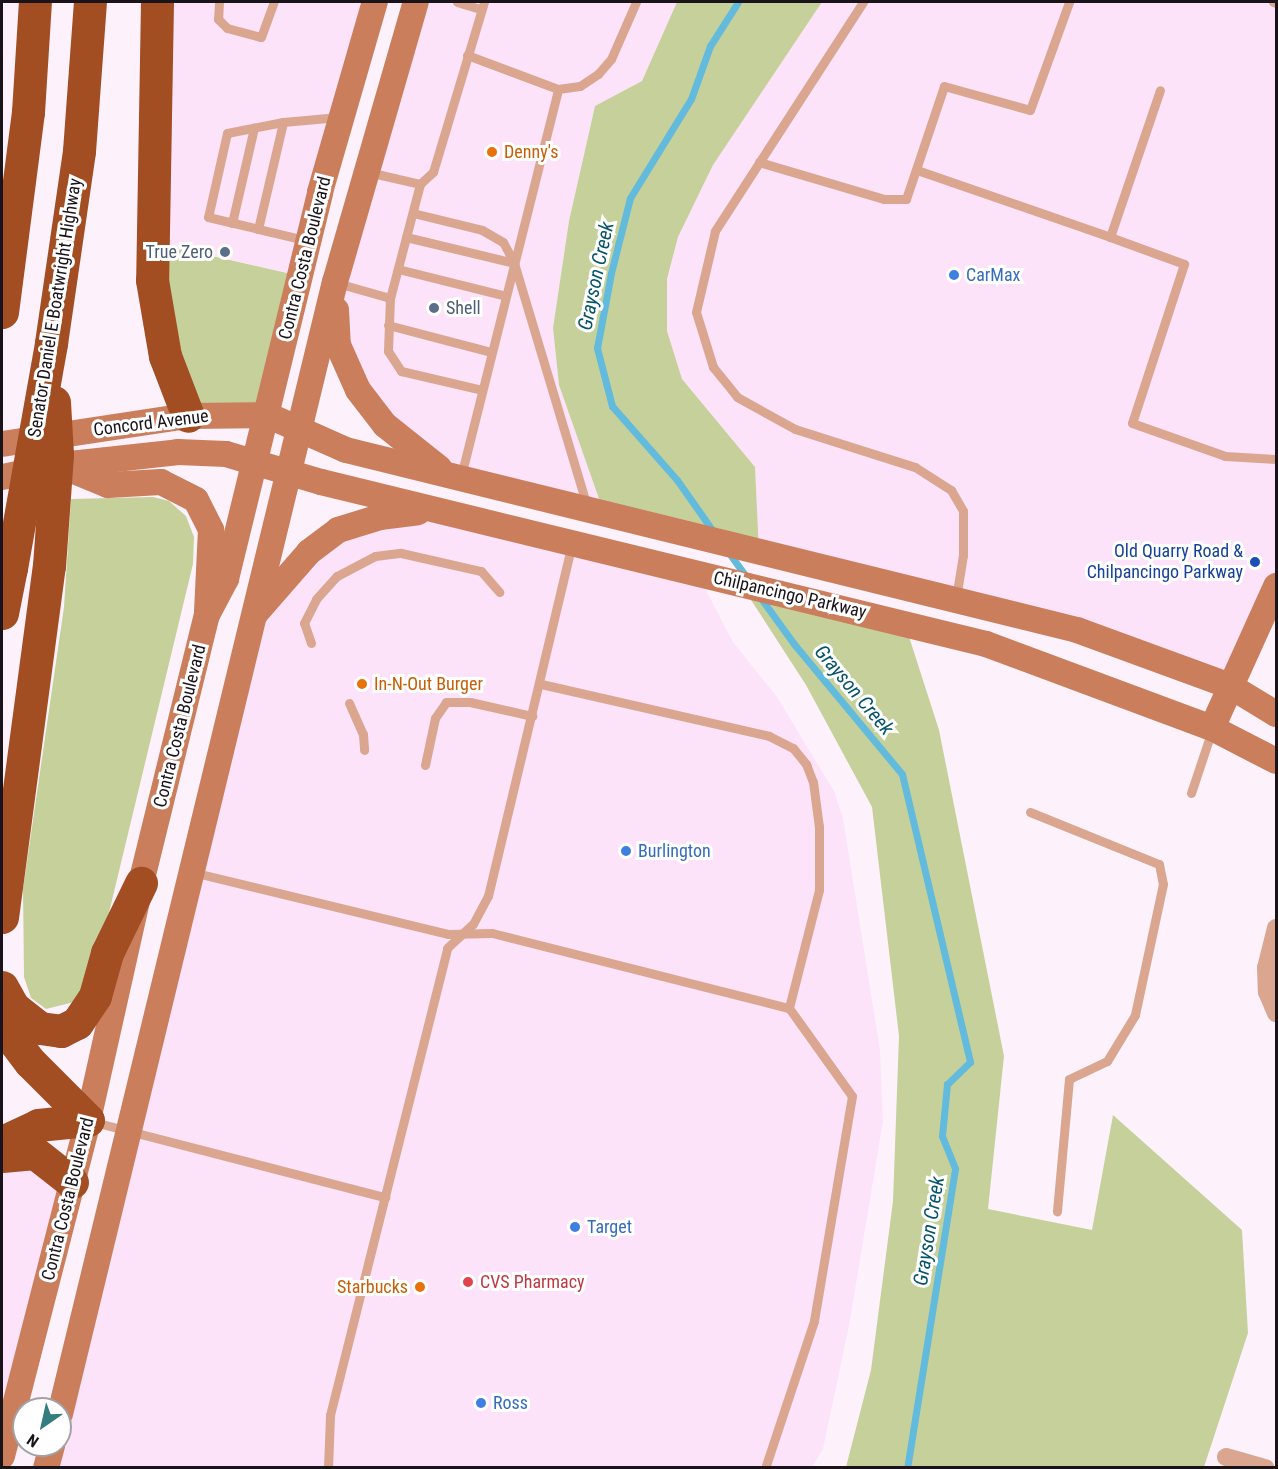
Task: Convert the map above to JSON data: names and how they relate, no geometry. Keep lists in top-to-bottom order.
{
  "streets": {
    "highway": ["Senator Daniel E Boatwright Highway"],
    "main road": ["Contra Costa Boulevard", "Concord Avenue", "Chilpancingo Parkway"]
  },
  "crossings": [
    ["Contra Costa Boulevard", "Concord Avenue"],
    ["Contra Costa Boulevard", "Chilpancingo Parkway"],
    ["Concord Avenue", "Chilpancingo Parkway"]
  ],
  "water": ["Grayson Creek"],
  "places": [
    "Denny's",
    "True Zero",
    "CarMax",
    "Shell",
    "Old Quarry Road & Chilpancingo Parkway",
    "In-N-Out Burger",
    "Burlington",
    "Target",
    "CVS Pharmacy",
    "Starbucks",
    "Ross"
  ],
  "north": "bottom left"
}
